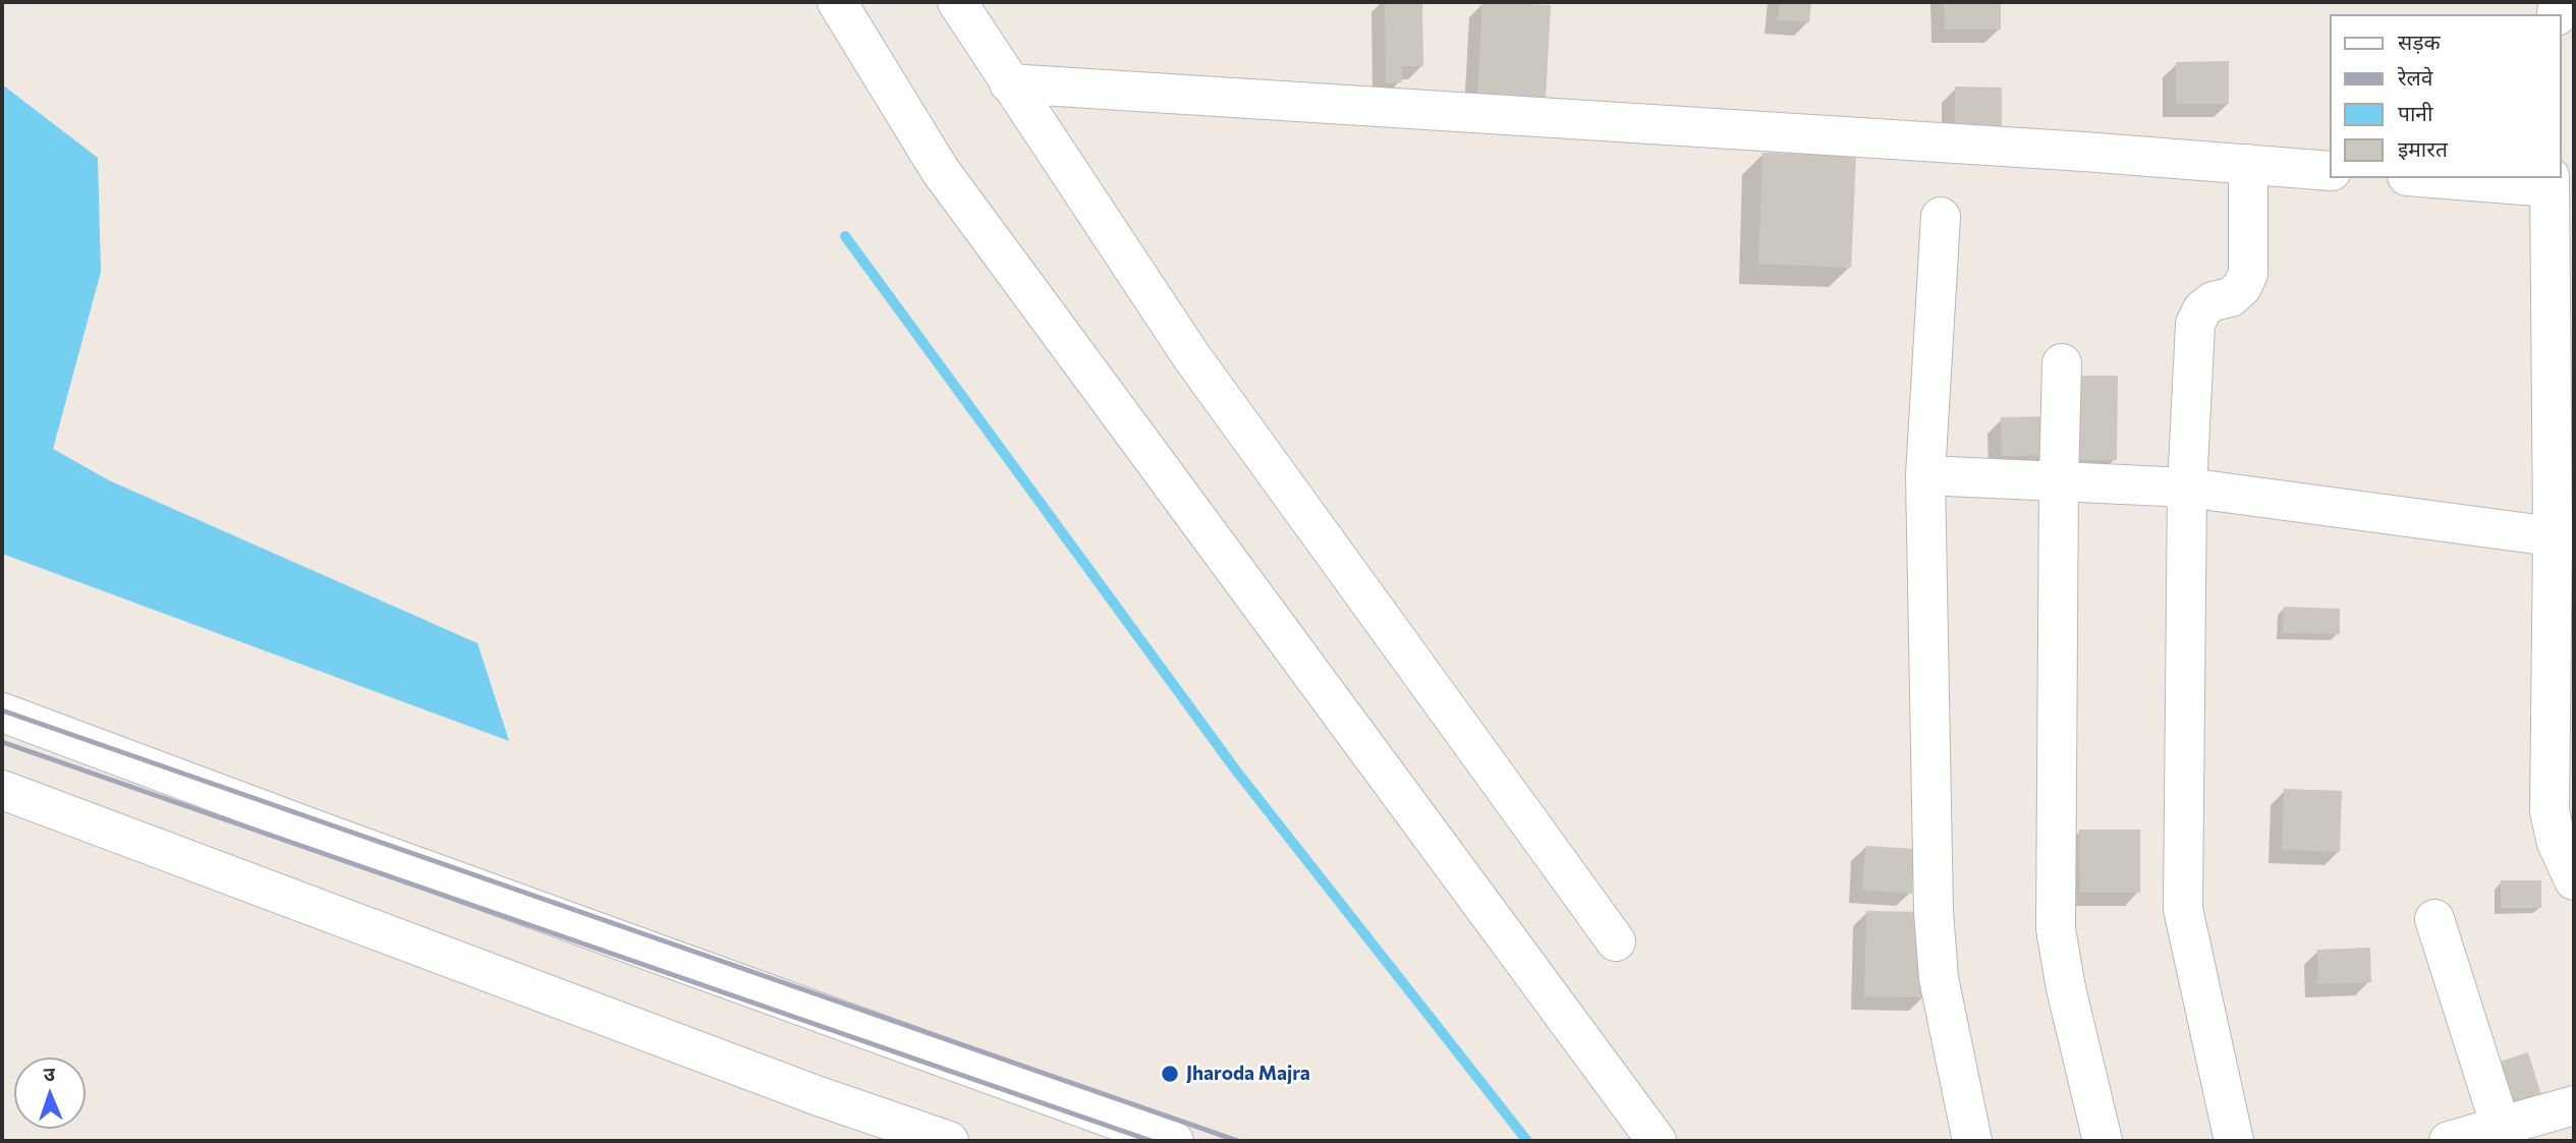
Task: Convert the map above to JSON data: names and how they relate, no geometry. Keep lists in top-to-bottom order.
{
  "places": ["Jharoda Majra"],
  "legend": [
    "सड़क",
    "रेलवे",
    "पानी",
    "इमारत"
  ],
  "north": "top"
}
